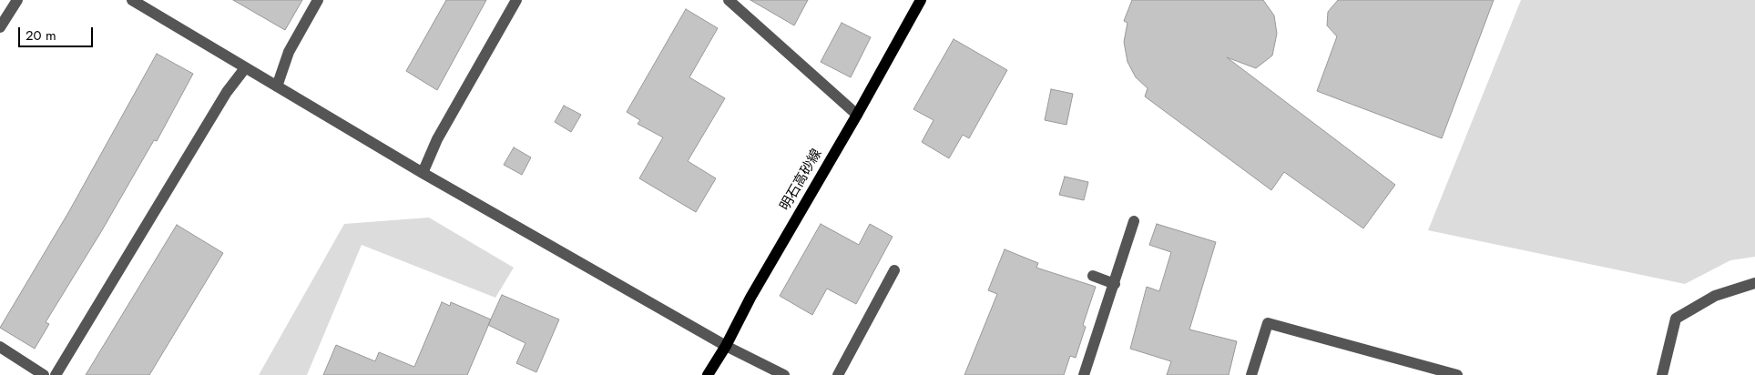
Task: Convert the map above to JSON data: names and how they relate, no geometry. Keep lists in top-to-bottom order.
{
  "streets": {
    "main road": ["明石高砂線"]
  },
  "scale_bar": "20 m"
}
